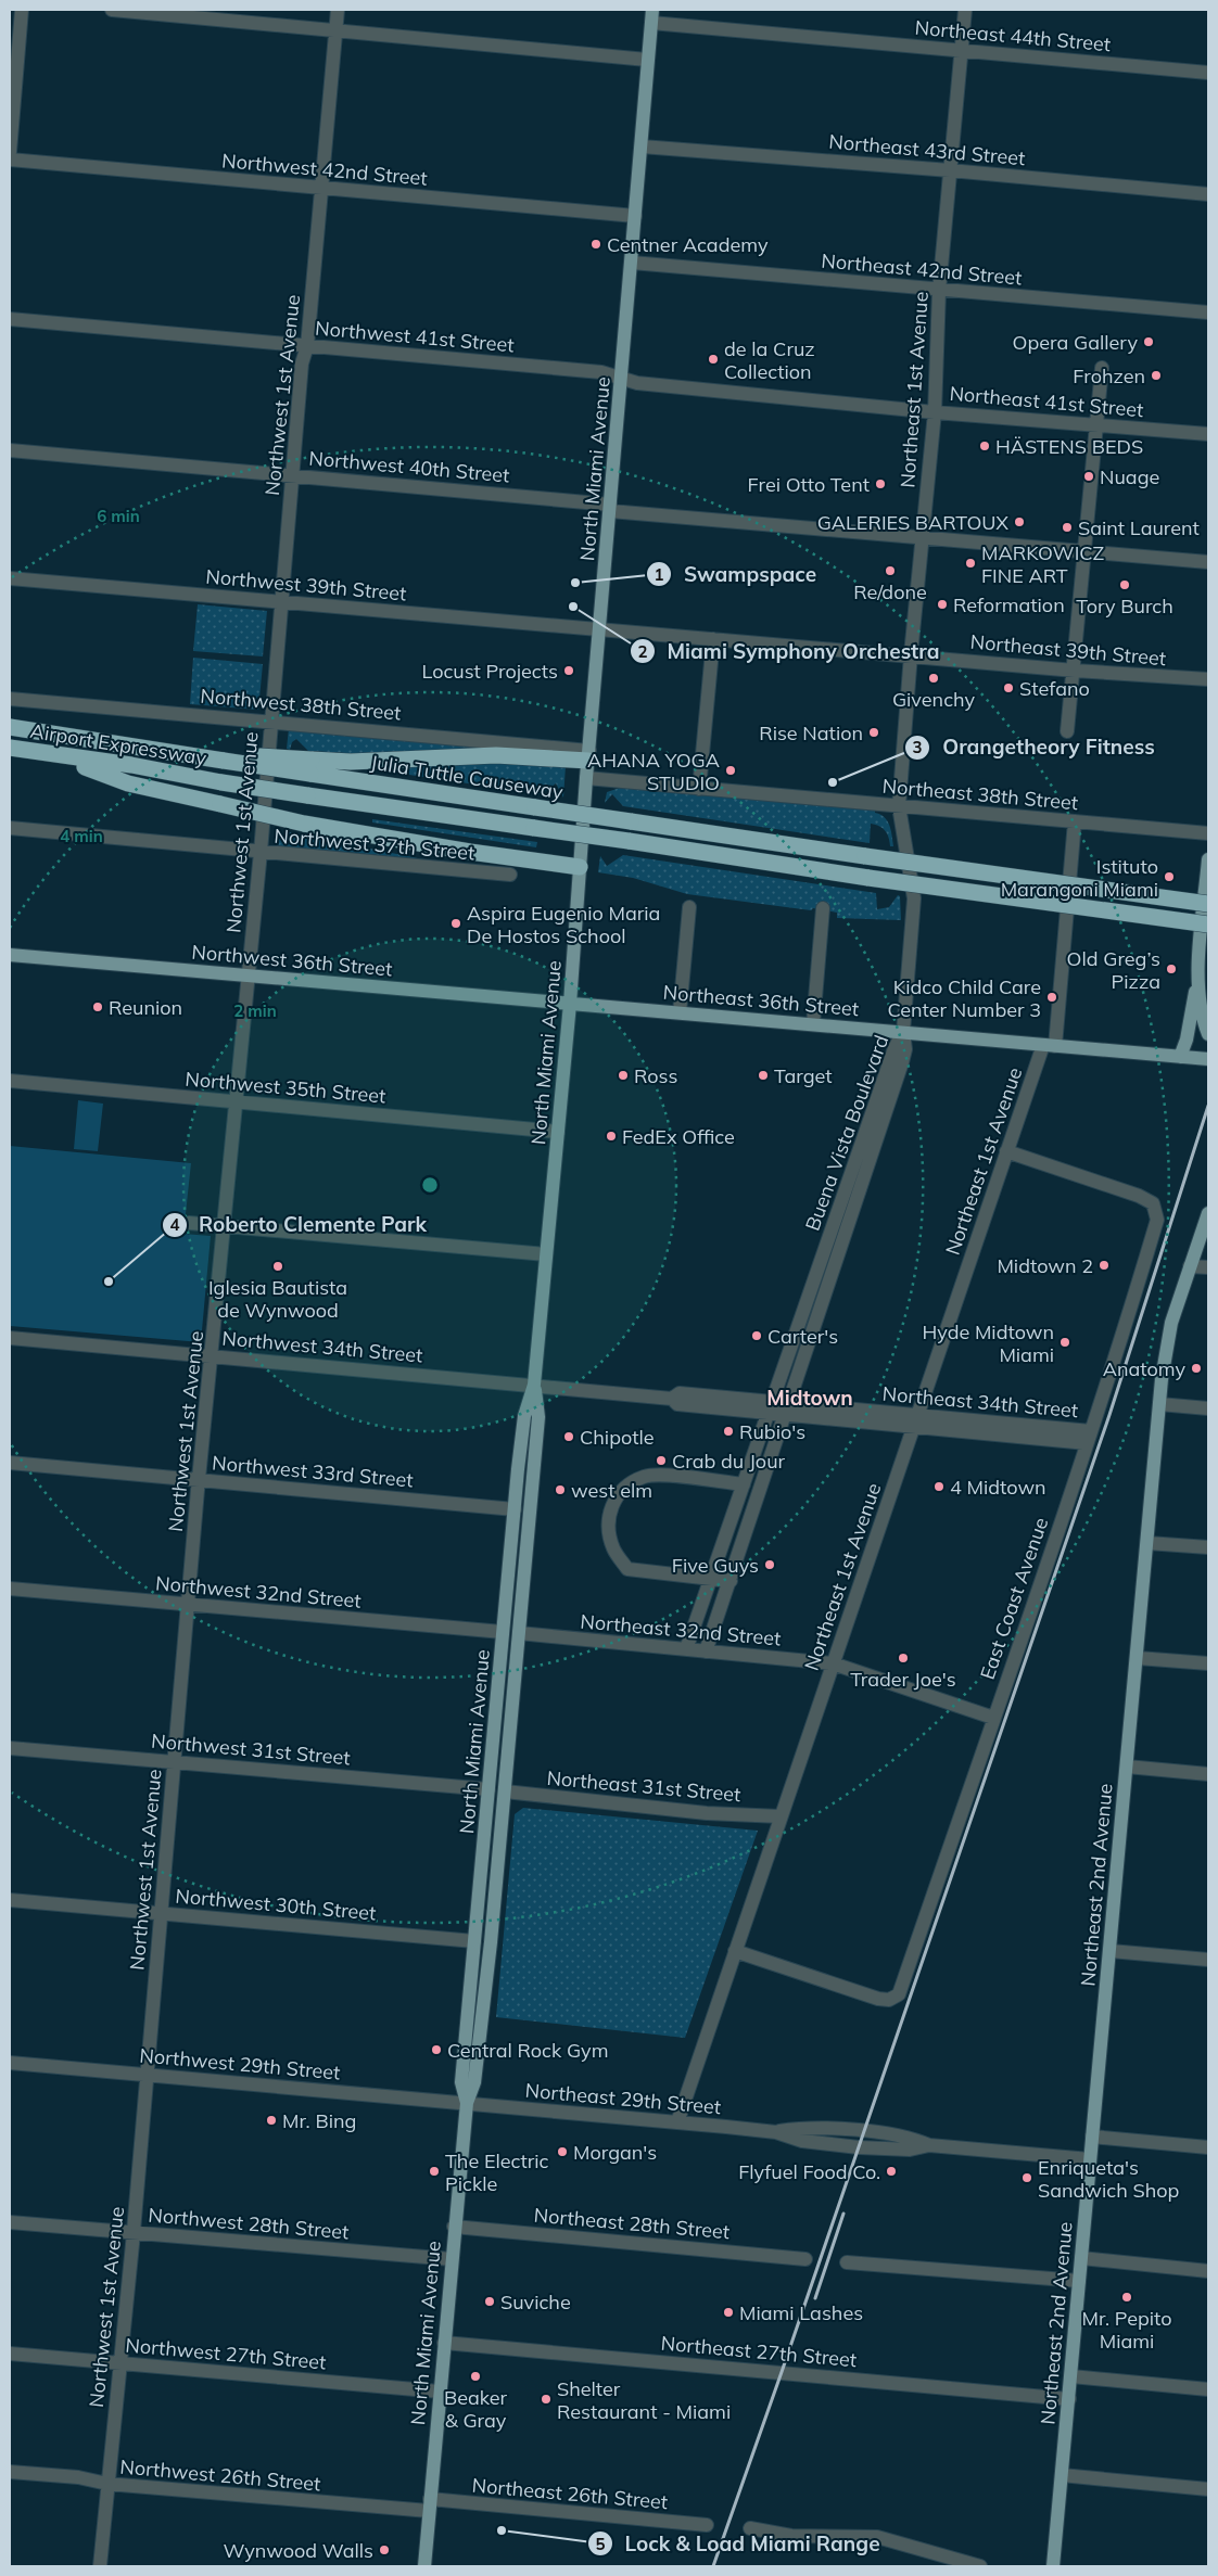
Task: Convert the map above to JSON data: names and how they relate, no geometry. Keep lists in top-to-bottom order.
{
  "streets": {
    "highway": ["Airport Expressway", "Julia Tuttle Causeway"],
    "main road": [
      "North Miami Avenue",
      "Northwest 36th Street",
      "Northeast 36th Street",
      "Northeast 2nd Avenue"
    ],
    "street": [
      "Northeast 44th Street",
      "Northeast 43rd Street",
      "Northwest 42nd Street",
      "Northeast 42nd Street",
      "Northwest 41st Street",
      "Northeast 1st Avenue",
      "Northwest 1st Avenue",
      "Northeast 41st Street",
      "Northwest 40th Street",
      "Northwest 39th Street",
      "Northeast 39th Street",
      "Northwest 38th Street",
      "Northeast 38th Street",
      "Northwest 37th Street",
      "Northwest 35th Street",
      "Buena Vista Boulevard",
      "Northwest 34th Street",
      "Northeast 34th Street",
      "Northwest 33rd Street",
      "Northwest 32nd Street",
      "East Coast Avenue",
      "Northeast 32nd Street",
      "Northwest 31st Street",
      "Northeast 31st Street",
      "Northwest 30th Street",
      "Northwest 29th Street",
      "Northeast 29th Street",
      "Northwest 28th Street",
      "Northeast 28th Street",
      "Northeast 27th Street",
      "Northwest 27th Street",
      "Northwest 26th Street",
      "Northeast 26th Street"
    ]
  },
  "crossings": [
    ["Northeast 44th Street", "Northeast 1st Avenue"],
    ["Northeast 44th Street", "North Miami Avenue"],
    ["Northeast 43rd Street", "Northeast 1st Avenue"],
    ["Northeast 43rd Street", "North Miami Avenue"],
    ["Northwest 42nd Street", "Northwest 1st Avenue"],
    ["Northwest 42nd Street", "North Miami Avenue"],
    ["Northeast 42nd Street", "Northeast 1st Avenue"],
    ["Northeast 42nd Street", "North Miami Avenue"],
    ["Northwest 41st Street", "Northwest 1st Avenue"],
    ["Northwest 41st Street", "Northeast 41st Street"],
    ["Northwest 41st Street", "North Miami Avenue"],
    ["Northeast 1st Avenue", "Northeast 41st Street"],
    ["Northeast 1st Avenue", "Northwest 40th Street"],
    ["Northeast 1st Avenue", "Northeast 39th Street"],
    ["Northeast 1st Avenue", "Northeast 38th Street"],
    ["Northeast 1st Avenue", "Northeast 36th Street"],
    ["Northeast 1st Avenue", "Buena Vista Boulevard"],
    ["Northeast 1st Avenue", "Northeast 34th Street"],
    ["Northeast 1st Avenue", "East Coast Avenue"],
    ["Northeast 1st Avenue", "Northeast 32nd Street"],
    ["Northeast 1st Avenue", "Northeast 31st Street"],
    ["Northeast 1st Avenue", "Northeast 29th Street"],
    ["Northwest 1st Avenue", "Northwest 40th Street"],
    ["Northwest 1st Avenue", "Northwest 39th Street"],
    ["Northwest 1st Avenue", "Northwest 38th Street"],
    ["Northwest 1st Avenue", "Northwest 37th Street"],
    ["Northwest 1st Avenue", "Northwest 36th Street"],
    ["Northwest 1st Avenue", "Northwest 35th Street"],
    ["Northwest 1st Avenue", "Northwest 34th Street"],
    ["Northwest 1st Avenue", "Northwest 33rd Street"],
    ["Northwest 1st Avenue", "Northwest 32nd Street"],
    ["Northwest 1st Avenue", "Northwest 31st Street"],
    ["Northwest 1st Avenue", "Northwest 30th Street"],
    ["Northwest 1st Avenue", "Northwest 29th Street"],
    ["Northwest 1st Avenue", "Northwest 28th Street"],
    ["Northwest 1st Avenue", "Northwest 27th Street"],
    ["Northwest 1st Avenue", "Northwest 26th Street"],
    ["Northeast 41st Street", "North Miami Avenue"],
    ["Northwest 40th Street", "North Miami Avenue"],
    ["North Miami Avenue", "Northwest 39th Street"],
    ["North Miami Avenue", "Northeast 39th Street"],
    ["North Miami Avenue", "Northwest 38th Street"],
    ["North Miami Avenue", "Northeast 38th Street"],
    ["North Miami Avenue", "Northwest 36th Street"],
    ["North Miami Avenue", "Northeast 36th Street"],
    ["North Miami Avenue", "Northwest 35th Street"],
    ["North Miami Avenue", "Northwest 34th Street"],
    ["North Miami Avenue", "Northeast 34th Street"],
    ["North Miami Avenue", "Northwest 33rd Street"],
    ["North Miami Avenue", "Northwest 32nd Street"],
    ["North Miami Avenue", "Northeast 32nd Street"],
    ["North Miami Avenue", "Northwest 31st Street"],
    ["North Miami Avenue", "Northeast 31st Street"],
    ["North Miami Avenue", "Northwest 30th Street"],
    ["North Miami Avenue", "Northwest 29th Street"],
    ["North Miami Avenue", "Northeast 29th Street"],
    ["North Miami Avenue", "Northwest 28th Street"],
    ["North Miami Avenue", "Northeast 28th Street"],
    ["North Miami Avenue", "Northeast 27th Street"],
    ["North Miami Avenue", "Northwest 27th Street"],
    ["North Miami Avenue", "Northwest 26th Street"],
    ["North Miami Avenue", "Northeast 26th Street"],
    ["Northwest 39th Street", "Northeast 39th Street"],
    ["Airport Expressway", "Julia Tuttle Causeway"],
    ["Northwest 36th Street", "Northeast 36th Street"],
    ["Northeast 36th Street", "Buena Vista Boulevard"],
    ["Buena Vista Boulevard", "Northeast 34th Street"],
    ["Buena Vista Boulevard", "Northeast 32nd Street"],
    ["Northwest 34th Street", "Northeast 34th Street"],
    ["Northeast 34th Street", "East Coast Avenue"],
    ["East Coast Avenue", "Northeast 32nd Street"],
    ["Northeast 2nd Avenue", "Northeast 29th Street"],
    ["Northeast 2nd Avenue", "Northeast 27th Street"],
    ["Northwest 29th Street", "Northeast 29th Street"],
    ["Northwest 26th Street", "Northeast 26th Street"]
  ],
  "districts": ["Midtown"],
  "places": [
    "Centner Academy",
    "Opera Gallery",
    "de la Cruz Collection",
    "Frohzen",
    "HÄSTENS BEDS",
    "Nuage",
    "Frei Otto Tent",
    "GALERIES BARTOUX",
    "Saint Laurent",
    "MARKOWICZ FINE ART",
    "Re/done",
    "Swampspace",
    "Tory Burch",
    "Reformation",
    "Miami Symphony Orchestra",
    "Locust Projects",
    "Givenchy",
    "Stefano",
    "Rise Nation",
    "AHANA YOGA STUDIO",
    "Orangetheory Fitness",
    "Istituto Marangoni Miami",
    "Aspira Eugenio Maria De Hostos School",
    "Old Greg’s Pizza",
    "Kidco Child Care Center Number 3",
    "Reunion",
    "Ross",
    "Target",
    "FedEx Office",
    "Midtown 2",
    "Iglesia Bautista de Wynwood",
    "Roberto Clemente Park",
    "Carter's",
    "Hyde Midtown Miami",
    "Anatomy",
    "Rubio's",
    "Chipotle",
    "Crab du Jour",
    "4 Midtown",
    "west elm",
    "Five Guys",
    "Trader Joe's",
    "Central Rock Gym",
    "Mr. Bing",
    "Morgan's",
    "The Electric Pickle",
    "Flyfuel Food Co.",
    "Enriqueta's Sandwich Shop",
    "Mr. Pepito Miami",
    "Suviche",
    "Miami Lashes",
    "Beaker & Gray",
    "Shelter Restaurant - Miami",
    "Lock & Load Miami Range",
    "Wynwood Walls"
  ],
  "rings": ["6 min", "4 min", "2 min"]
}
